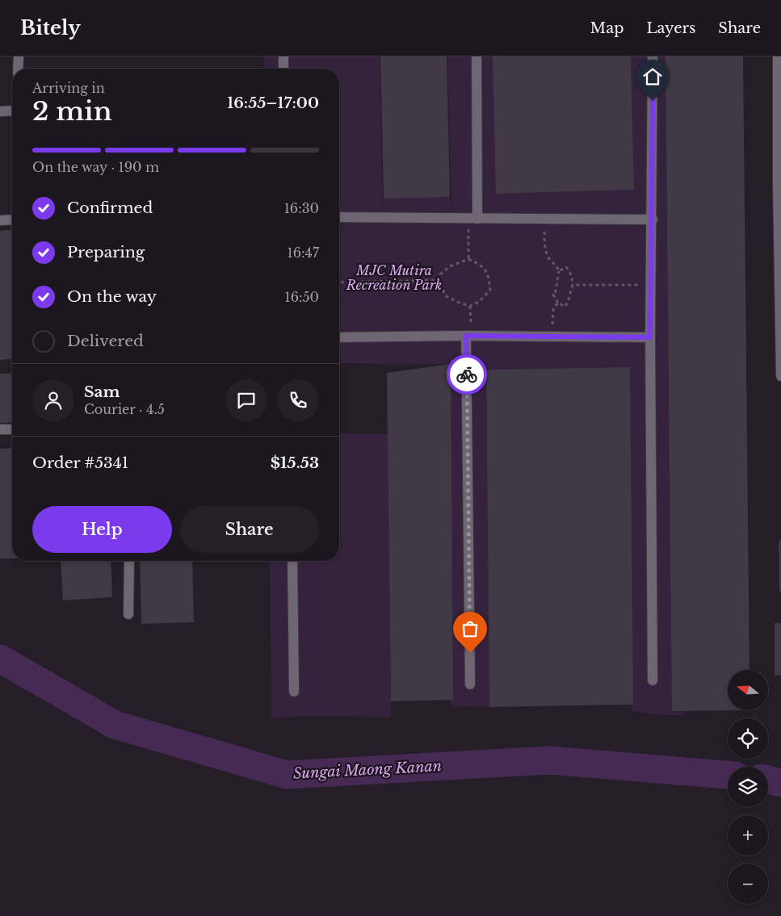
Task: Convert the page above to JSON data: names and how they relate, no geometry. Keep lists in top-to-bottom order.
{
  "water": ["Sungai Maong Kanan"],
  "parks": ["MJC Mutira Recreation Park"],
  "north": "left",
  "page": {
    "header": "Bitely",
    "nav": ["Map", "Layers", "Share"],
    "heading": ["2 min", "Arriving in", "16:55–17:00"],
    "panel": [
      "Sam",
      "Courier · 4.5",
      "Order #5341",
      "$15.53"
    ],
    "bar": "On the way · 190 m",
    "list": [
      ["Confirmed", "16:30"],
      ["Preparing", "16:47"],
      ["On the way", "16:50"],
      "Delivered"
    ],
    "buttons": ["Help", "Share"],
    "map_buttons": ["+", "−"]
  }
}
